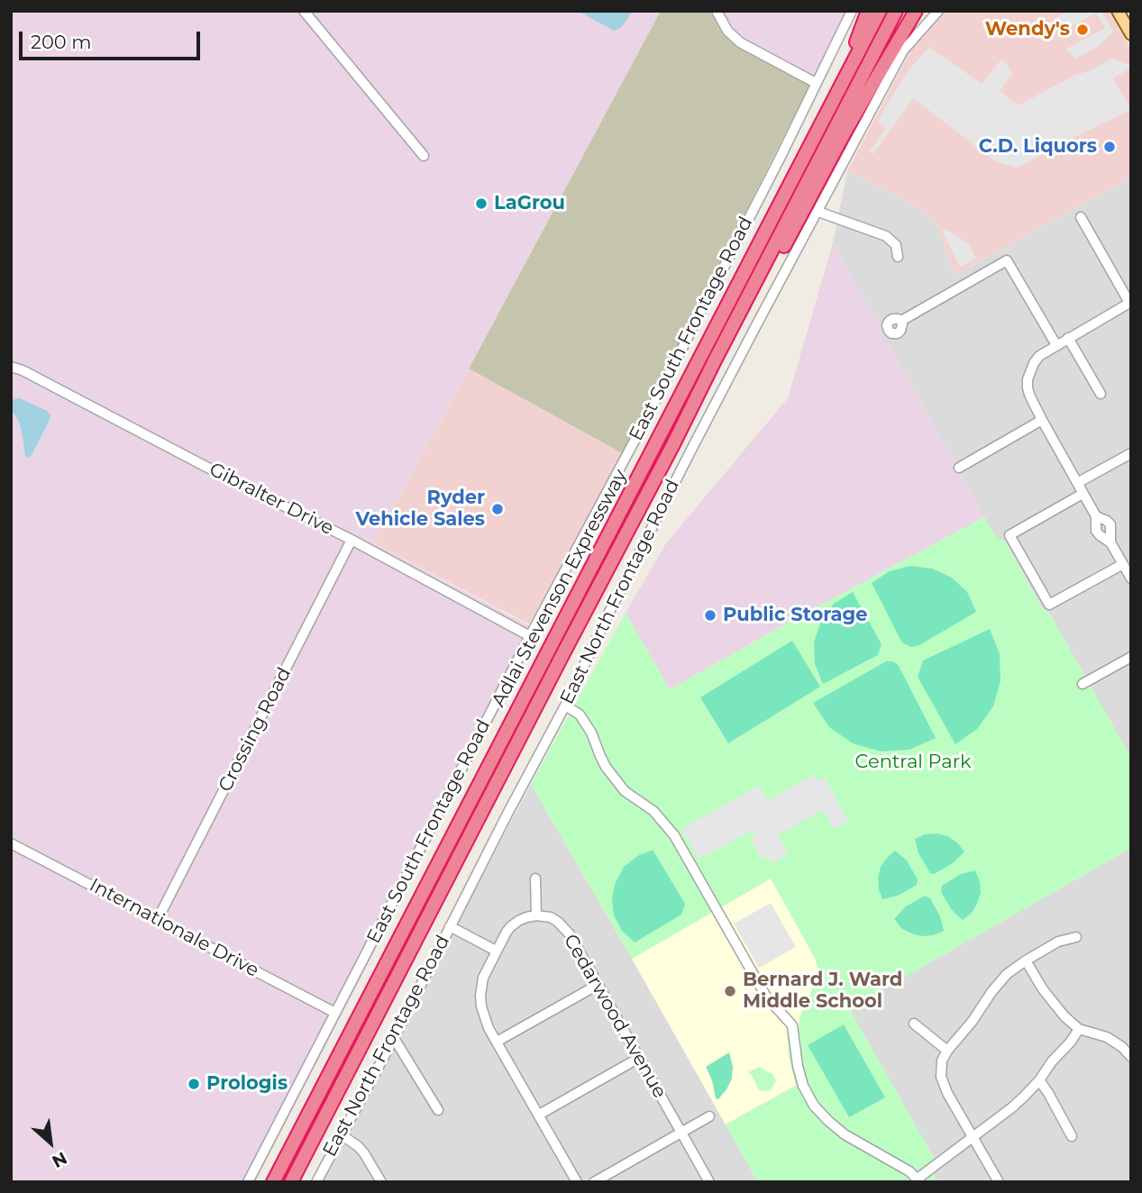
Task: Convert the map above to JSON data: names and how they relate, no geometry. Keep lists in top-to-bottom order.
{
  "streets": {
    "highway": ["Adlai Stevenson Expressway"],
    "street": [
      "East South Frontage Road",
      "Gibralter Drive",
      "East North Frontage Road",
      "Crossing Road",
      "Internationale Drive",
      "Cedarwood Avenue"
    ]
  },
  "crossings": [
    ["East South Frontage Road", "Gibralter Drive"],
    ["East South Frontage Road", "Internationale Drive"],
    ["Gibralter Drive", "Crossing Road"],
    ["Crossing Road", "Internationale Drive"]
  ],
  "parks": ["Central Park"],
  "places": [
    "Wendy's",
    "C.D. Liquors",
    "LaGrou",
    "Ryder Vehicle Sales",
    "Public Storage",
    "Bernard J. Ward Middle School",
    "Prologis"
  ],
  "scale_bar": "200 m",
  "north": "bottom right"
}
